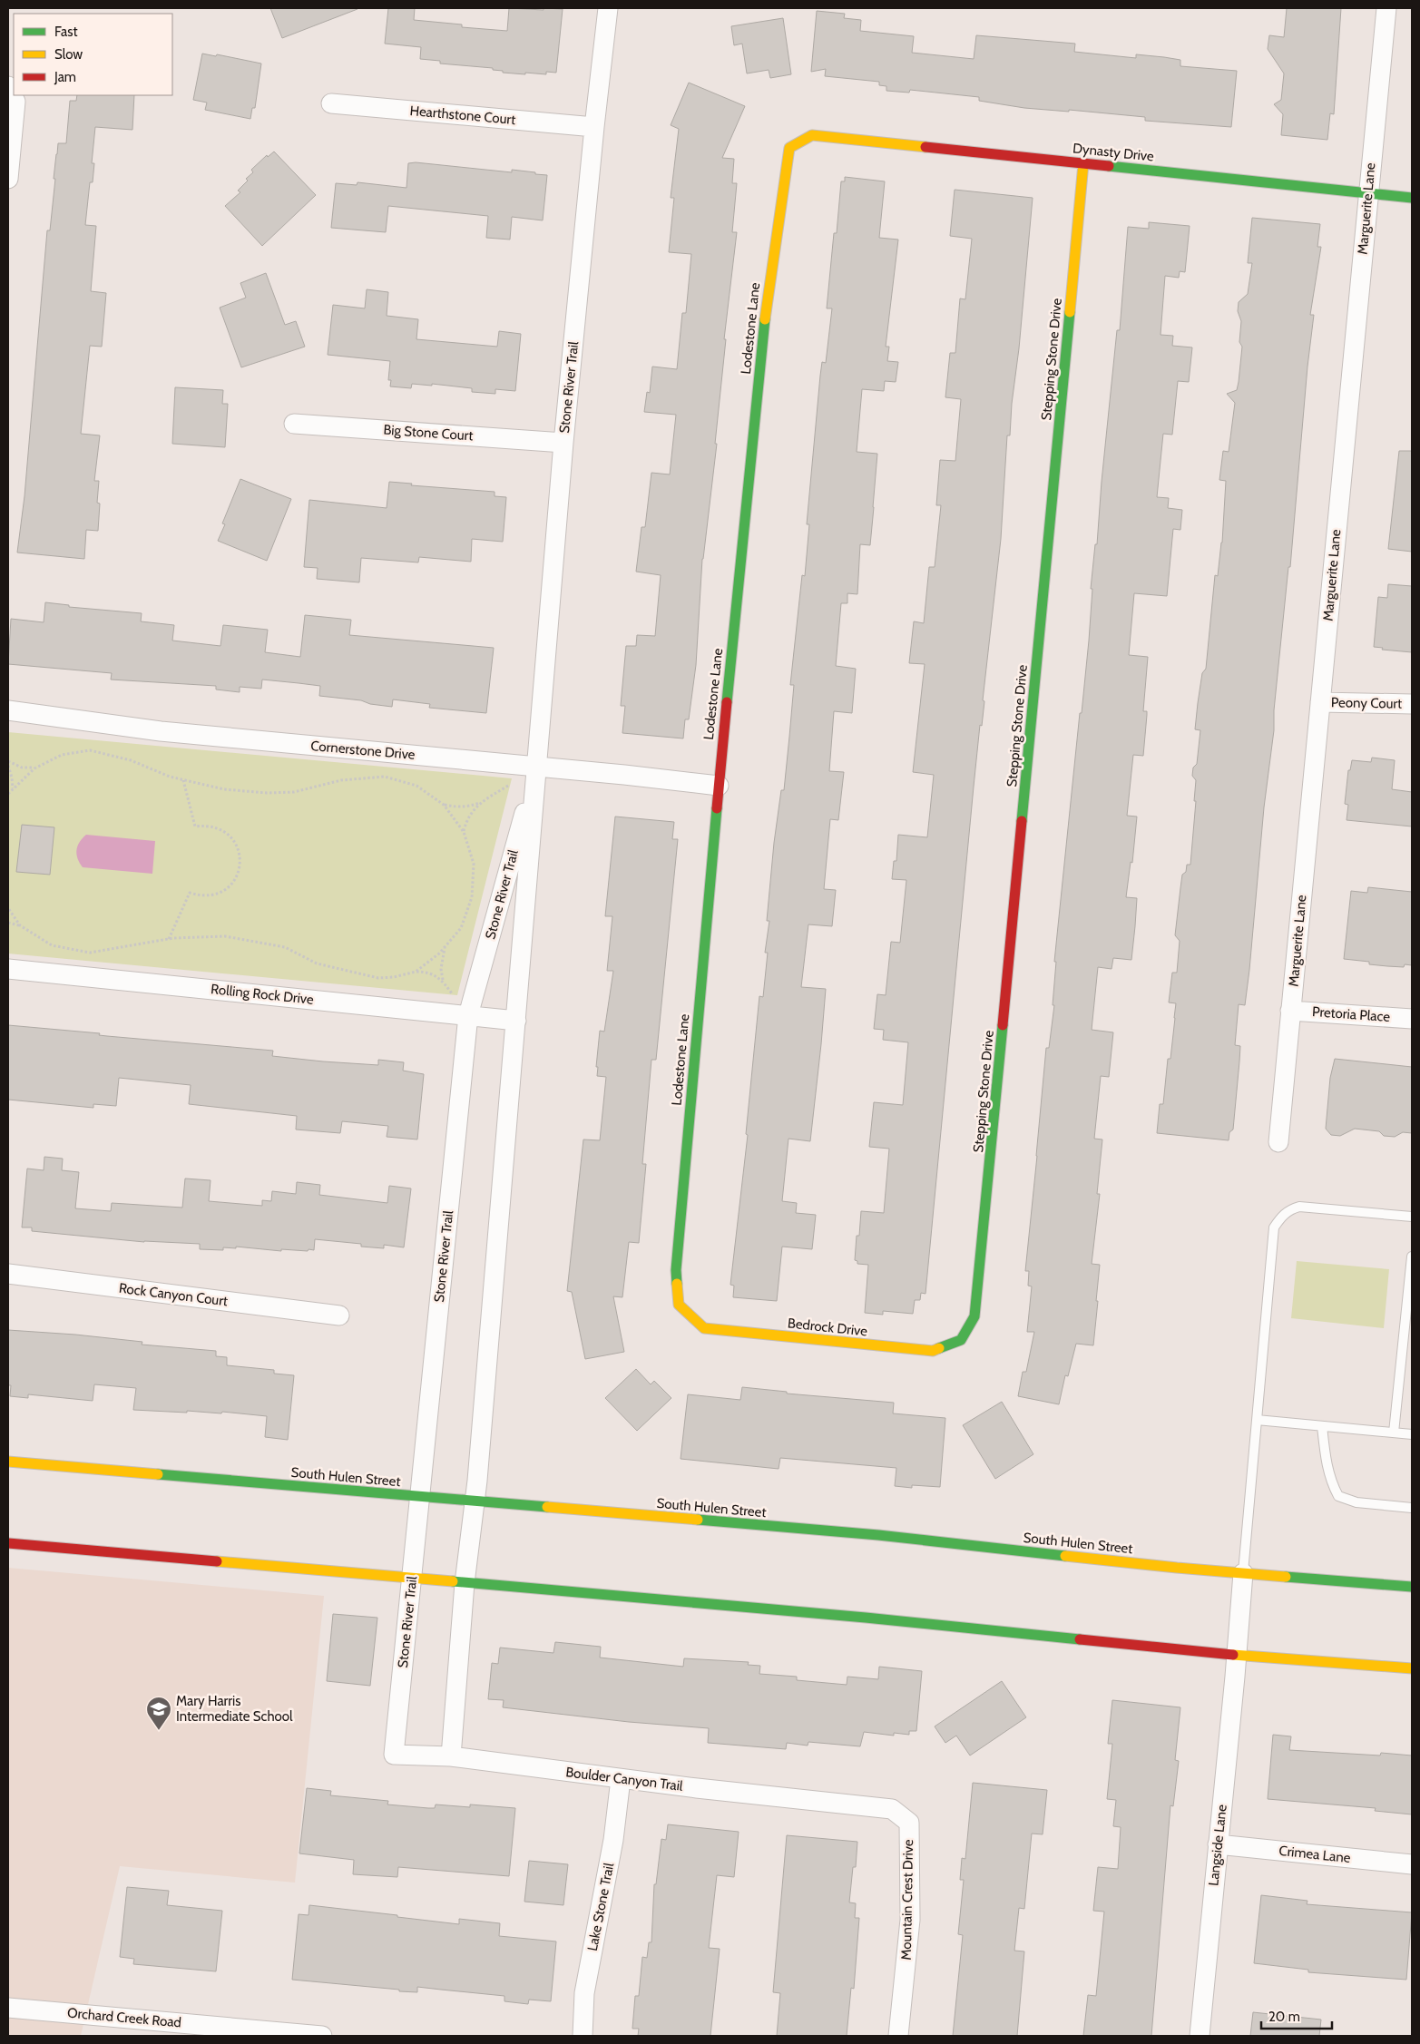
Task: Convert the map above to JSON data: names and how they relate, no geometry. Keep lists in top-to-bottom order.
{
  "streets": {
    "street": [
      "Hearthstone Court",
      "Dynasty Drive",
      "Marguerite Lane",
      "Lodestone Lane",
      "Stepping Stone Drive",
      "Stone River Trail",
      "Big Stone Court",
      "Peony Court",
      "Cornerstone Drive",
      "Rolling Rock Drive",
      "Pretoria Place",
      "Rock Canyon Court",
      "Bedrock Drive",
      "South Hulen Street",
      "Boulder Canyon Trail",
      "Langside Lane",
      "Crimea Lane",
      "Mountain Crest Drive",
      "Lake Stone Trail",
      "Orchard Creek Road"
    ]
  },
  "crossings": [
    ["Hearthstone Court", "Stone River Trail"],
    ["Dynasty Drive", "Marguerite Lane"],
    ["Dynasty Drive", "Lodestone Lane"],
    ["Dynasty Drive", "Stepping Stone Drive"],
    ["Marguerite Lane", "Peony Court"],
    ["Marguerite Lane", "Pretoria Place"],
    ["Lodestone Lane", "Cornerstone Drive"],
    ["Lodestone Lane", "Bedrock Drive"],
    ["Stepping Stone Drive", "Bedrock Drive"],
    ["Stone River Trail", "Big Stone Court"],
    ["Stone River Trail", "Cornerstone Drive"],
    ["Stone River Trail", "Rolling Rock Drive"],
    ["Stone River Trail", "South Hulen Street"],
    ["Stone River Trail", "Boulder Canyon Trail"],
    ["South Hulen Street", "Langside Lane"],
    ["Boulder Canyon Trail", "Mountain Crest Drive"],
    ["Boulder Canyon Trail", "Lake Stone Trail"],
    ["Langside Lane", "Crimea Lane"]
  ],
  "places": {
    "school or university": ["Mary Harris Intermediate School"]
  },
  "legend": ["Fast", "Slow", "Jam"],
  "scale_bar": "20 m"
}
